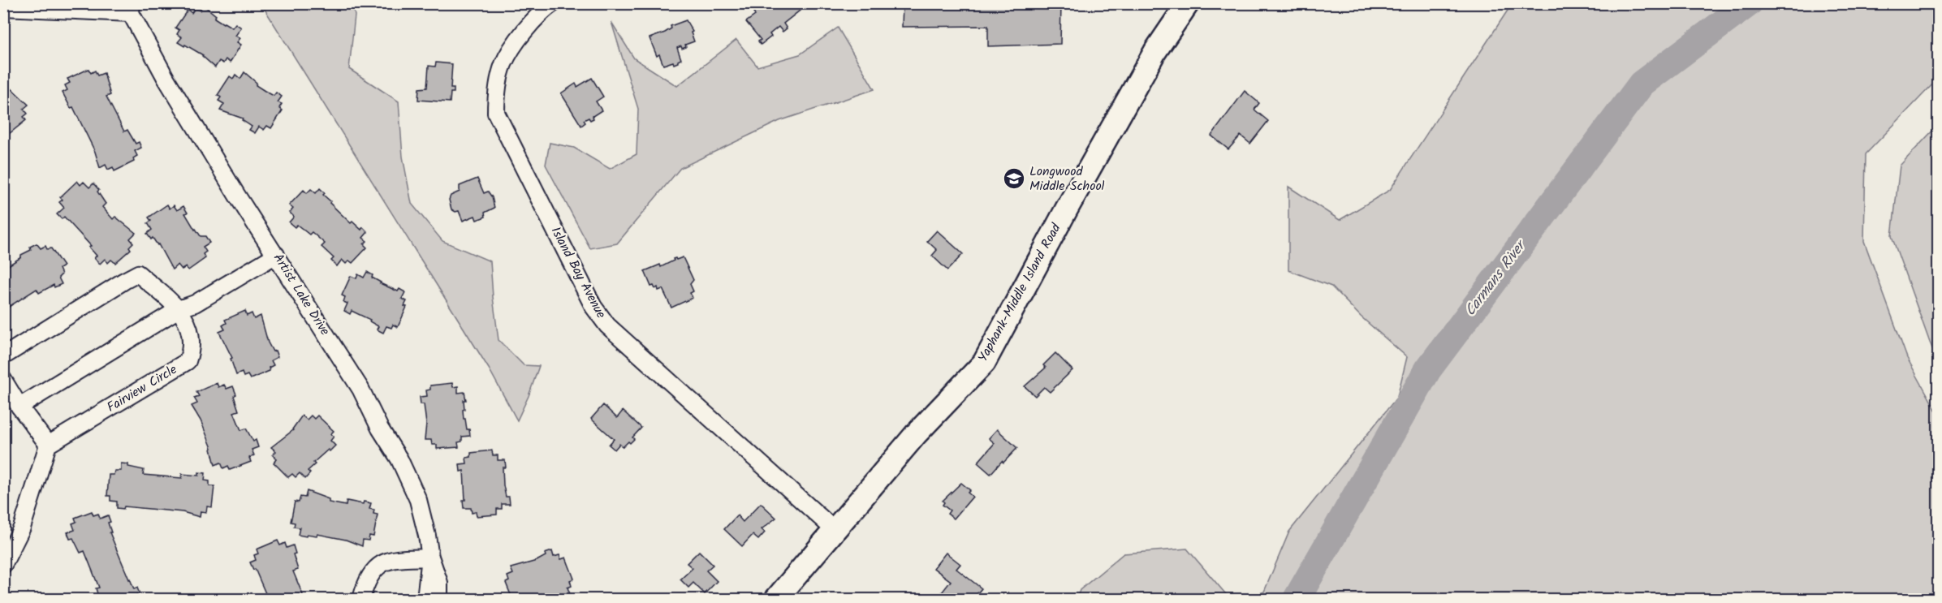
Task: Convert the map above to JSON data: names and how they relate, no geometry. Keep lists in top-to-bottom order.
{
  "streets": {
    "main road": ["Yaphank-Middle Island Road"],
    "street": ["Island Bay Avenue", "Artist Lake Drive", "Fairview Circle"]
  },
  "crossings": [
    ["Island Bay Avenue", "Yaphank-Middle Island Road"]
  ],
  "water": ["Carmans River"],
  "places": {
    "school or university": ["Longwood Middle School"]
  }
}
